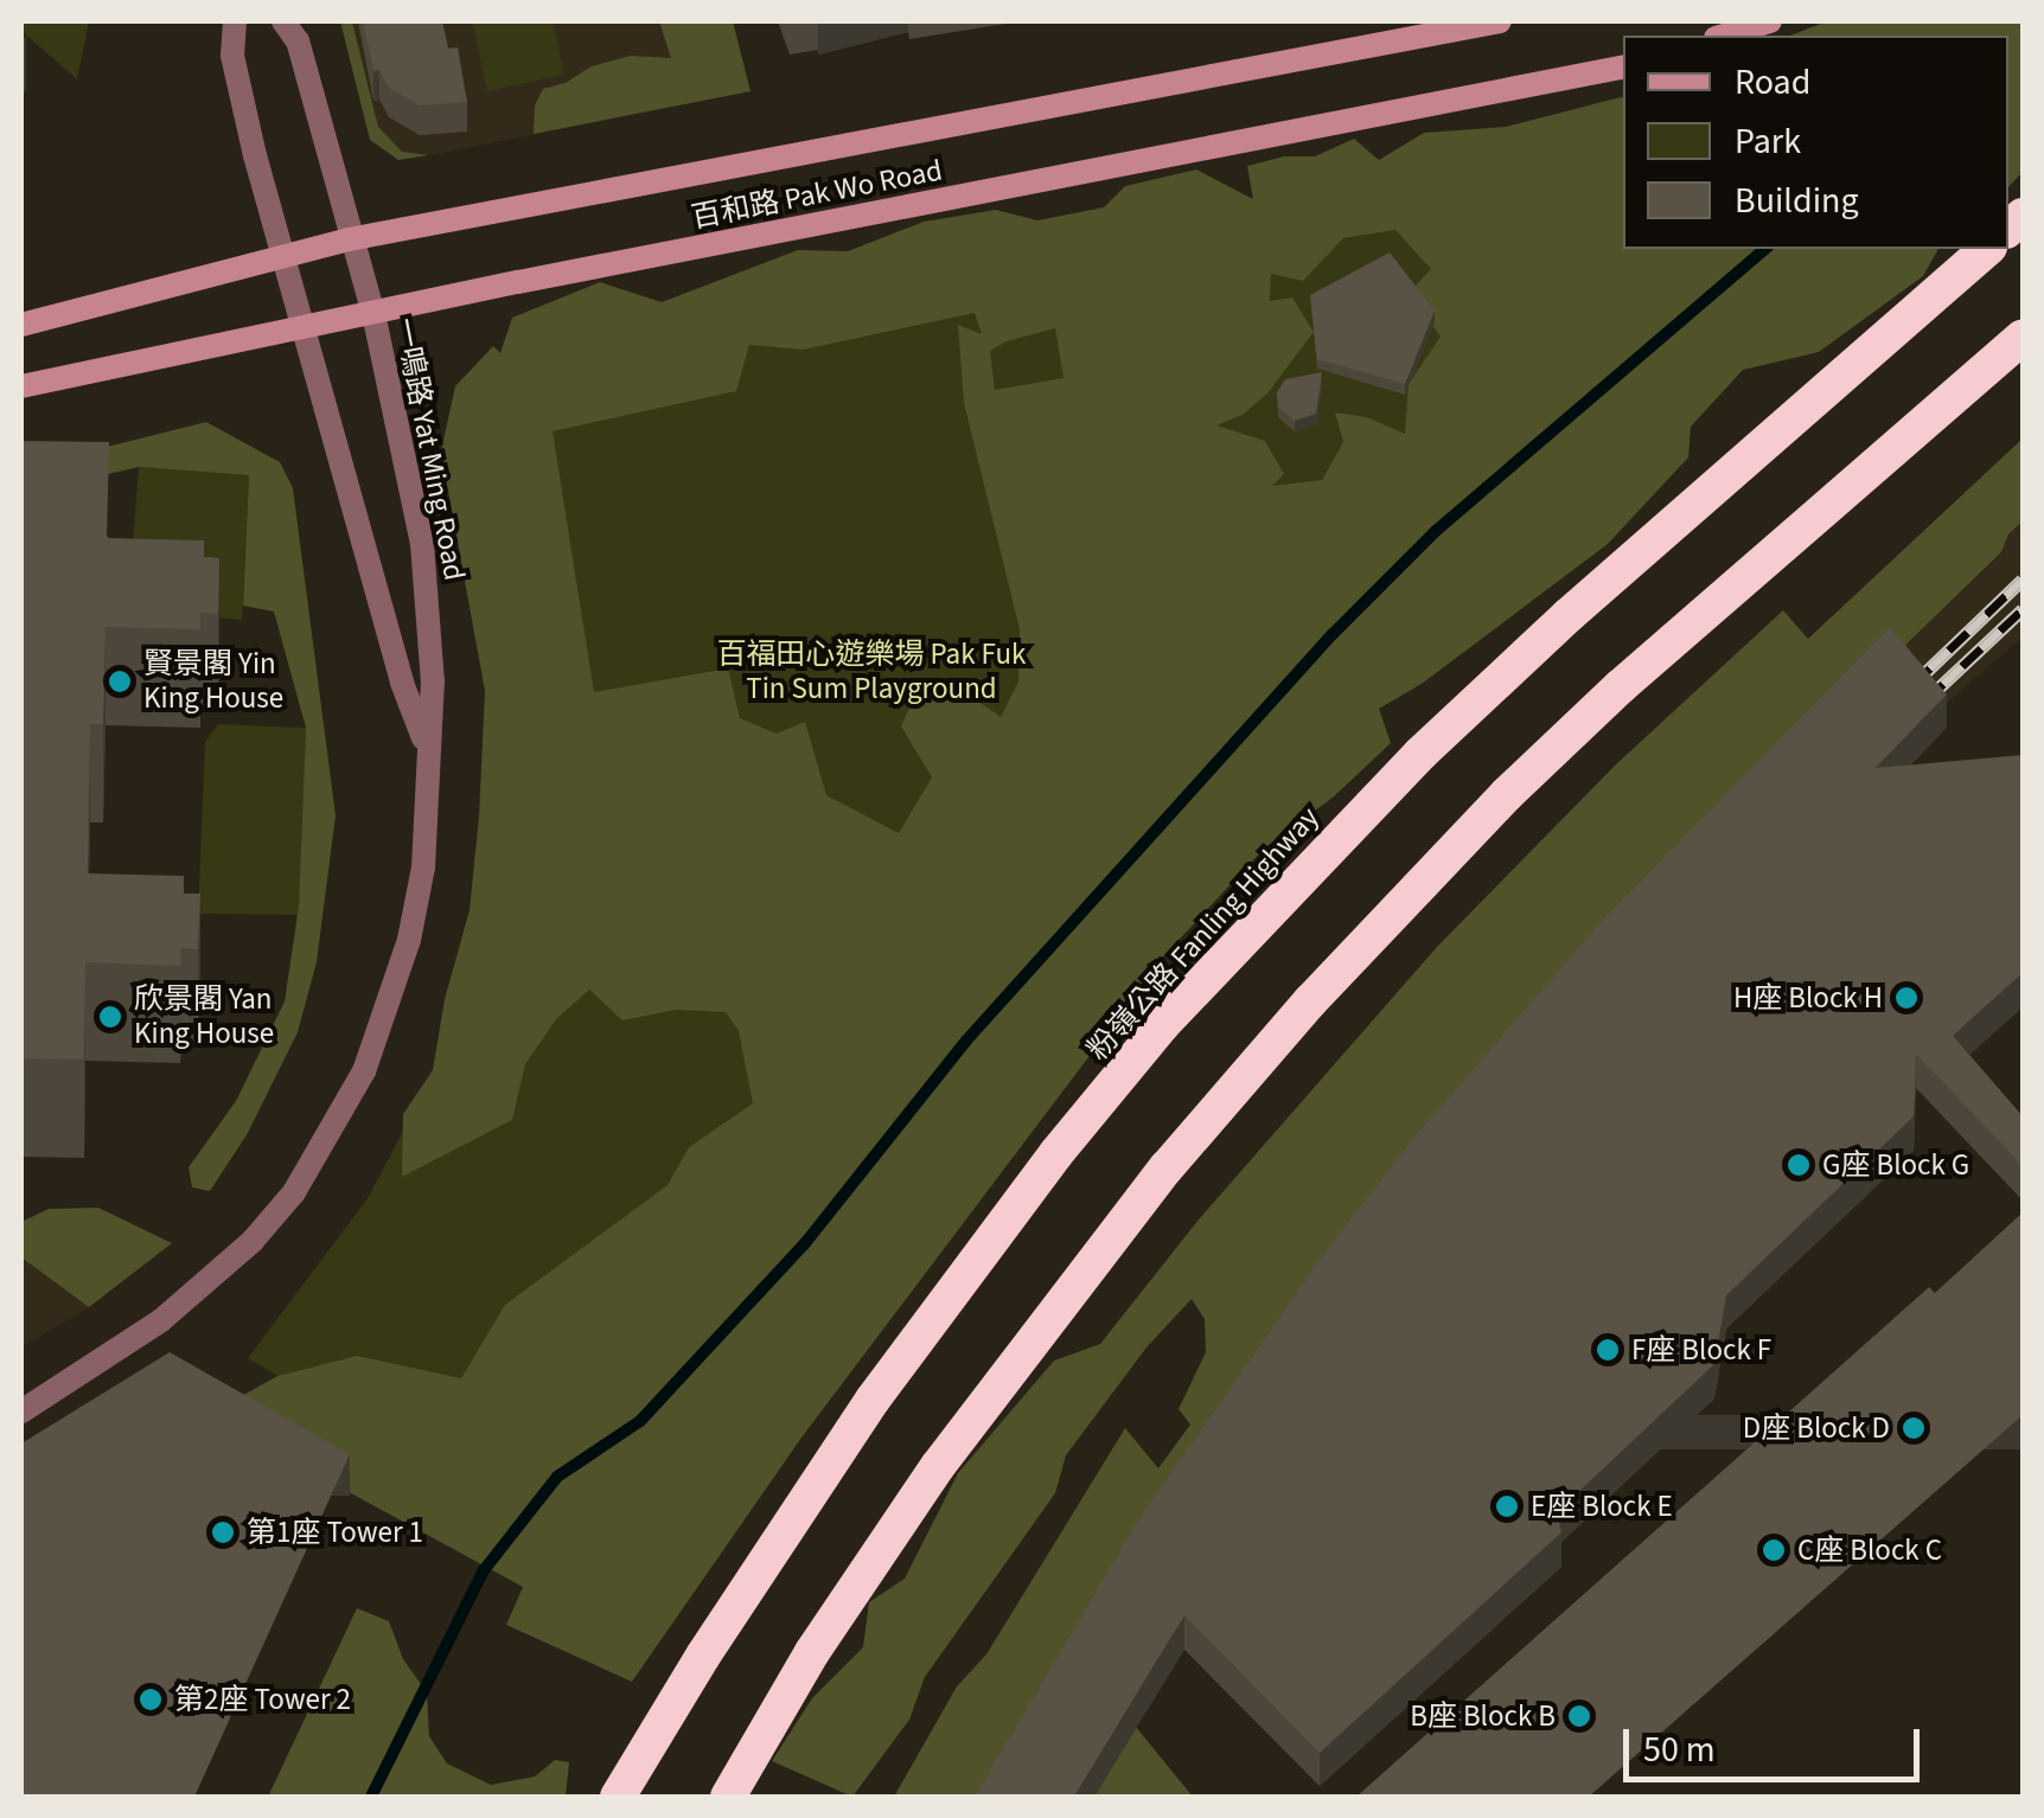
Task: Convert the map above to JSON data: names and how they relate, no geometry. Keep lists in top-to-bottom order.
{
  "streets": {
    "highway": ["粉嶺公路 Fanling Highway"],
    "main road": ["百和路 Pak Wo Road"],
    "street": ["一鳴路 Yat Ming Road"]
  },
  "crossings": [
    ["百和路 Pak Wo Road", "一鳴路 Yat Ming Road"]
  ],
  "parks": ["百福田心遊樂場 Pak Fuk Tin Sum Playground"],
  "places": [
    "賢景閣 Yin King House",
    "H座 Block H",
    "欣景閣 Yan King House",
    "G座 Block G",
    "F座 Block F",
    "D座 Block D",
    "E座 Block E",
    "第1座 Tower 1",
    "C座 Block C",
    "第2座 Tower 2",
    "B座 Block B"
  ],
  "legend": ["Road", "Park", "Building"],
  "scale_bar": "50 m"
}
